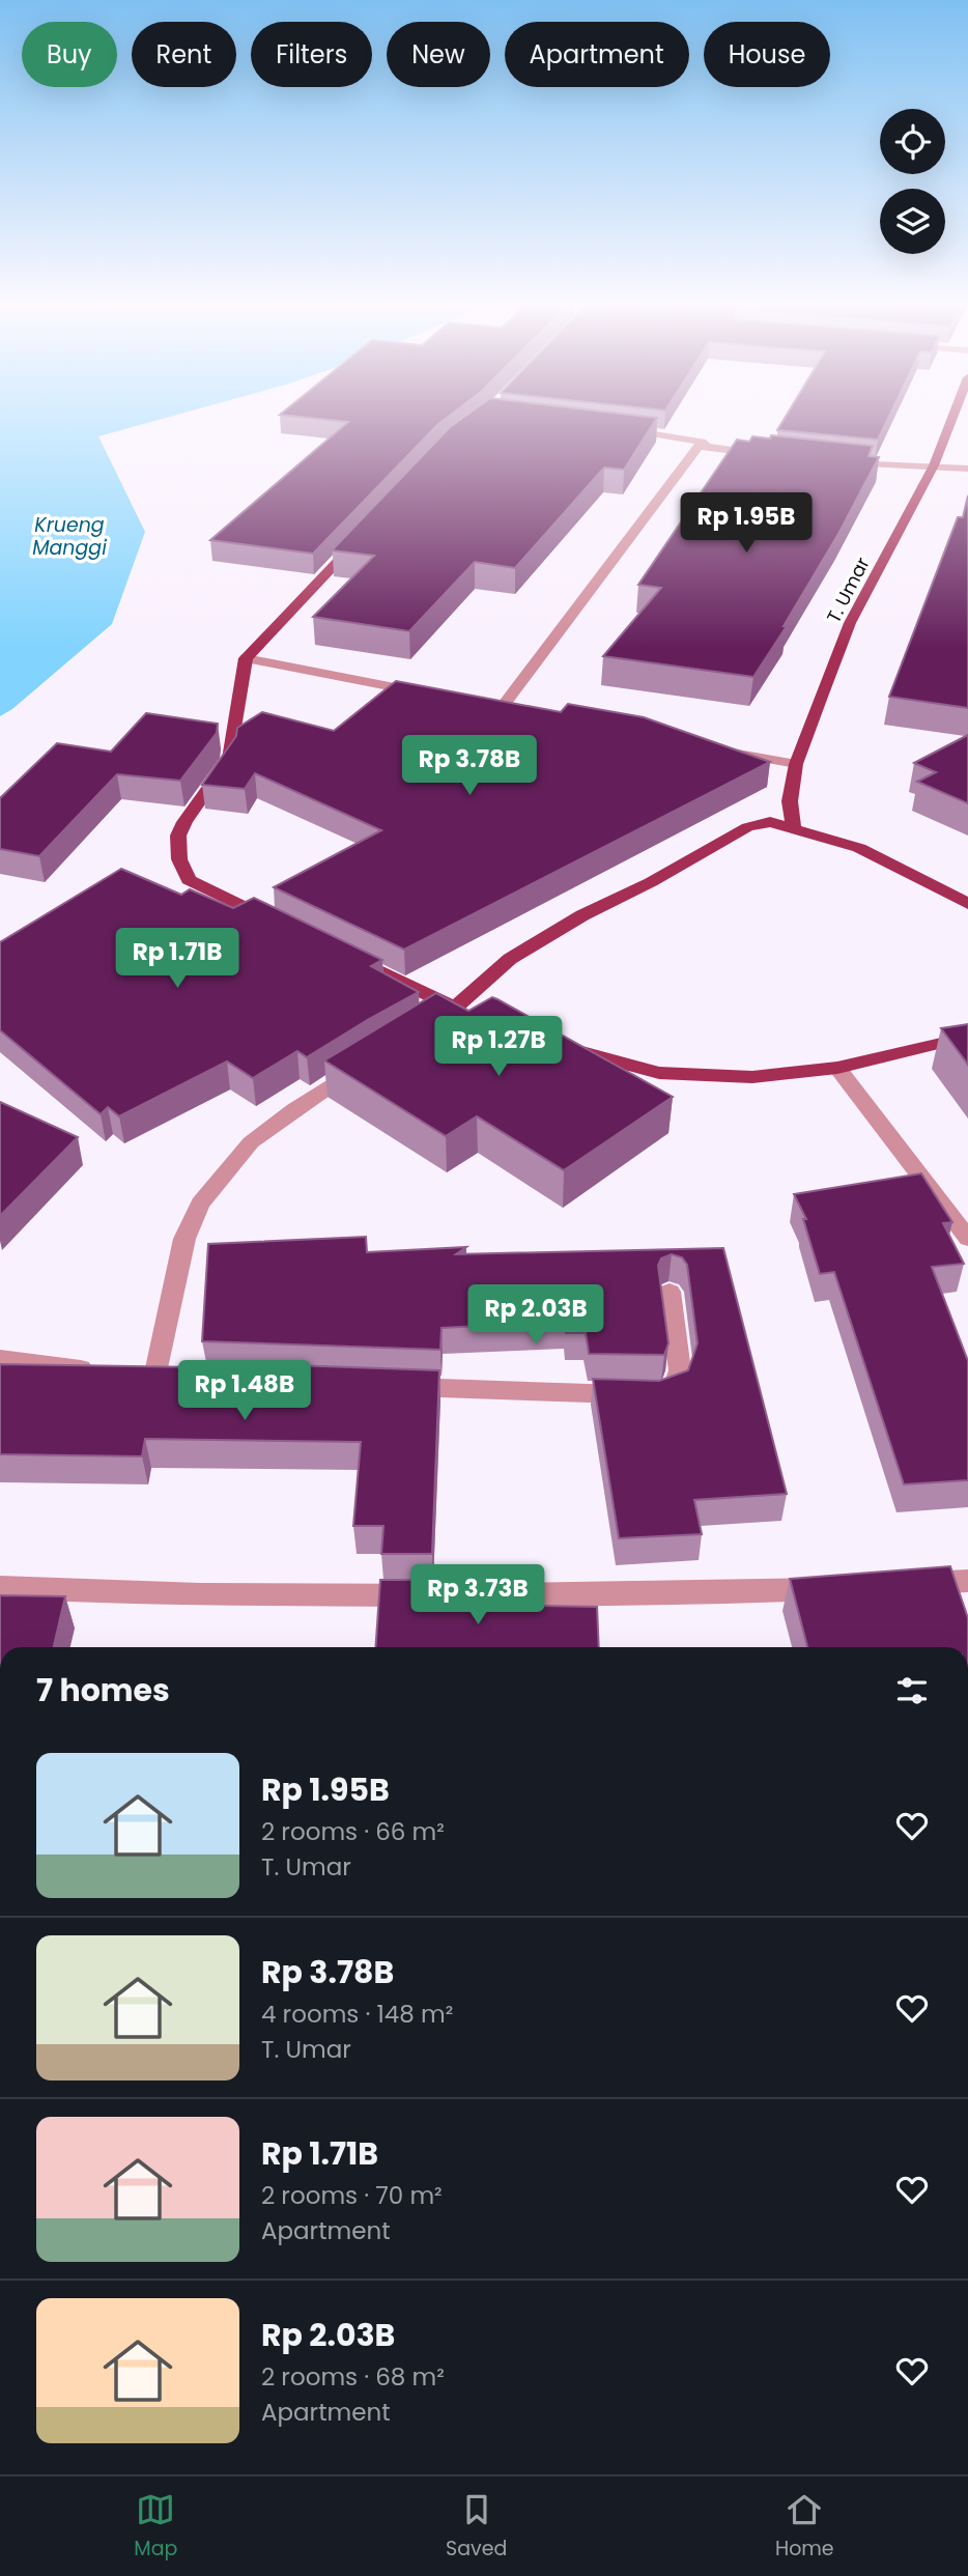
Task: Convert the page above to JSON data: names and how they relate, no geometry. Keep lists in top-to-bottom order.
{
  "streets": {
    "main road": ["T. Umar"]
  },
  "water": ["Krueng Manggi"],
  "page": {
    "chip": [
      "Buy",
      "Rent",
      "Filters",
      "New",
      "Apartment",
      "House"
    ],
    "price": [
      "Rp 1.95B",
      "Rp 3.78B",
      "Rp 1.71B",
      "Rp 1.27B",
      "Rp 2.03B",
      "Rp 1.48B",
      "Rp 3.73B"
    ],
    "heading": "7 homes",
    "list": [
      {
        "name": "Rp 1.95B",
        "note": "2 rooms · 66 m² · T. Umar"
      },
      {
        "name": "Rp 3.78B",
        "note": "4 rooms · 148 m² · T. Umar"
      },
      {
        "name": "Rp 1.71B",
        "note": "2 rooms · 70 m² · Apartment"
      },
      {
        "name": "Rp 2.03B",
        "note": "2 rooms · 68 m² · Apartment"
      }
    ],
    "tabs": ["Map", "Saved", "Home"]
  }
}
